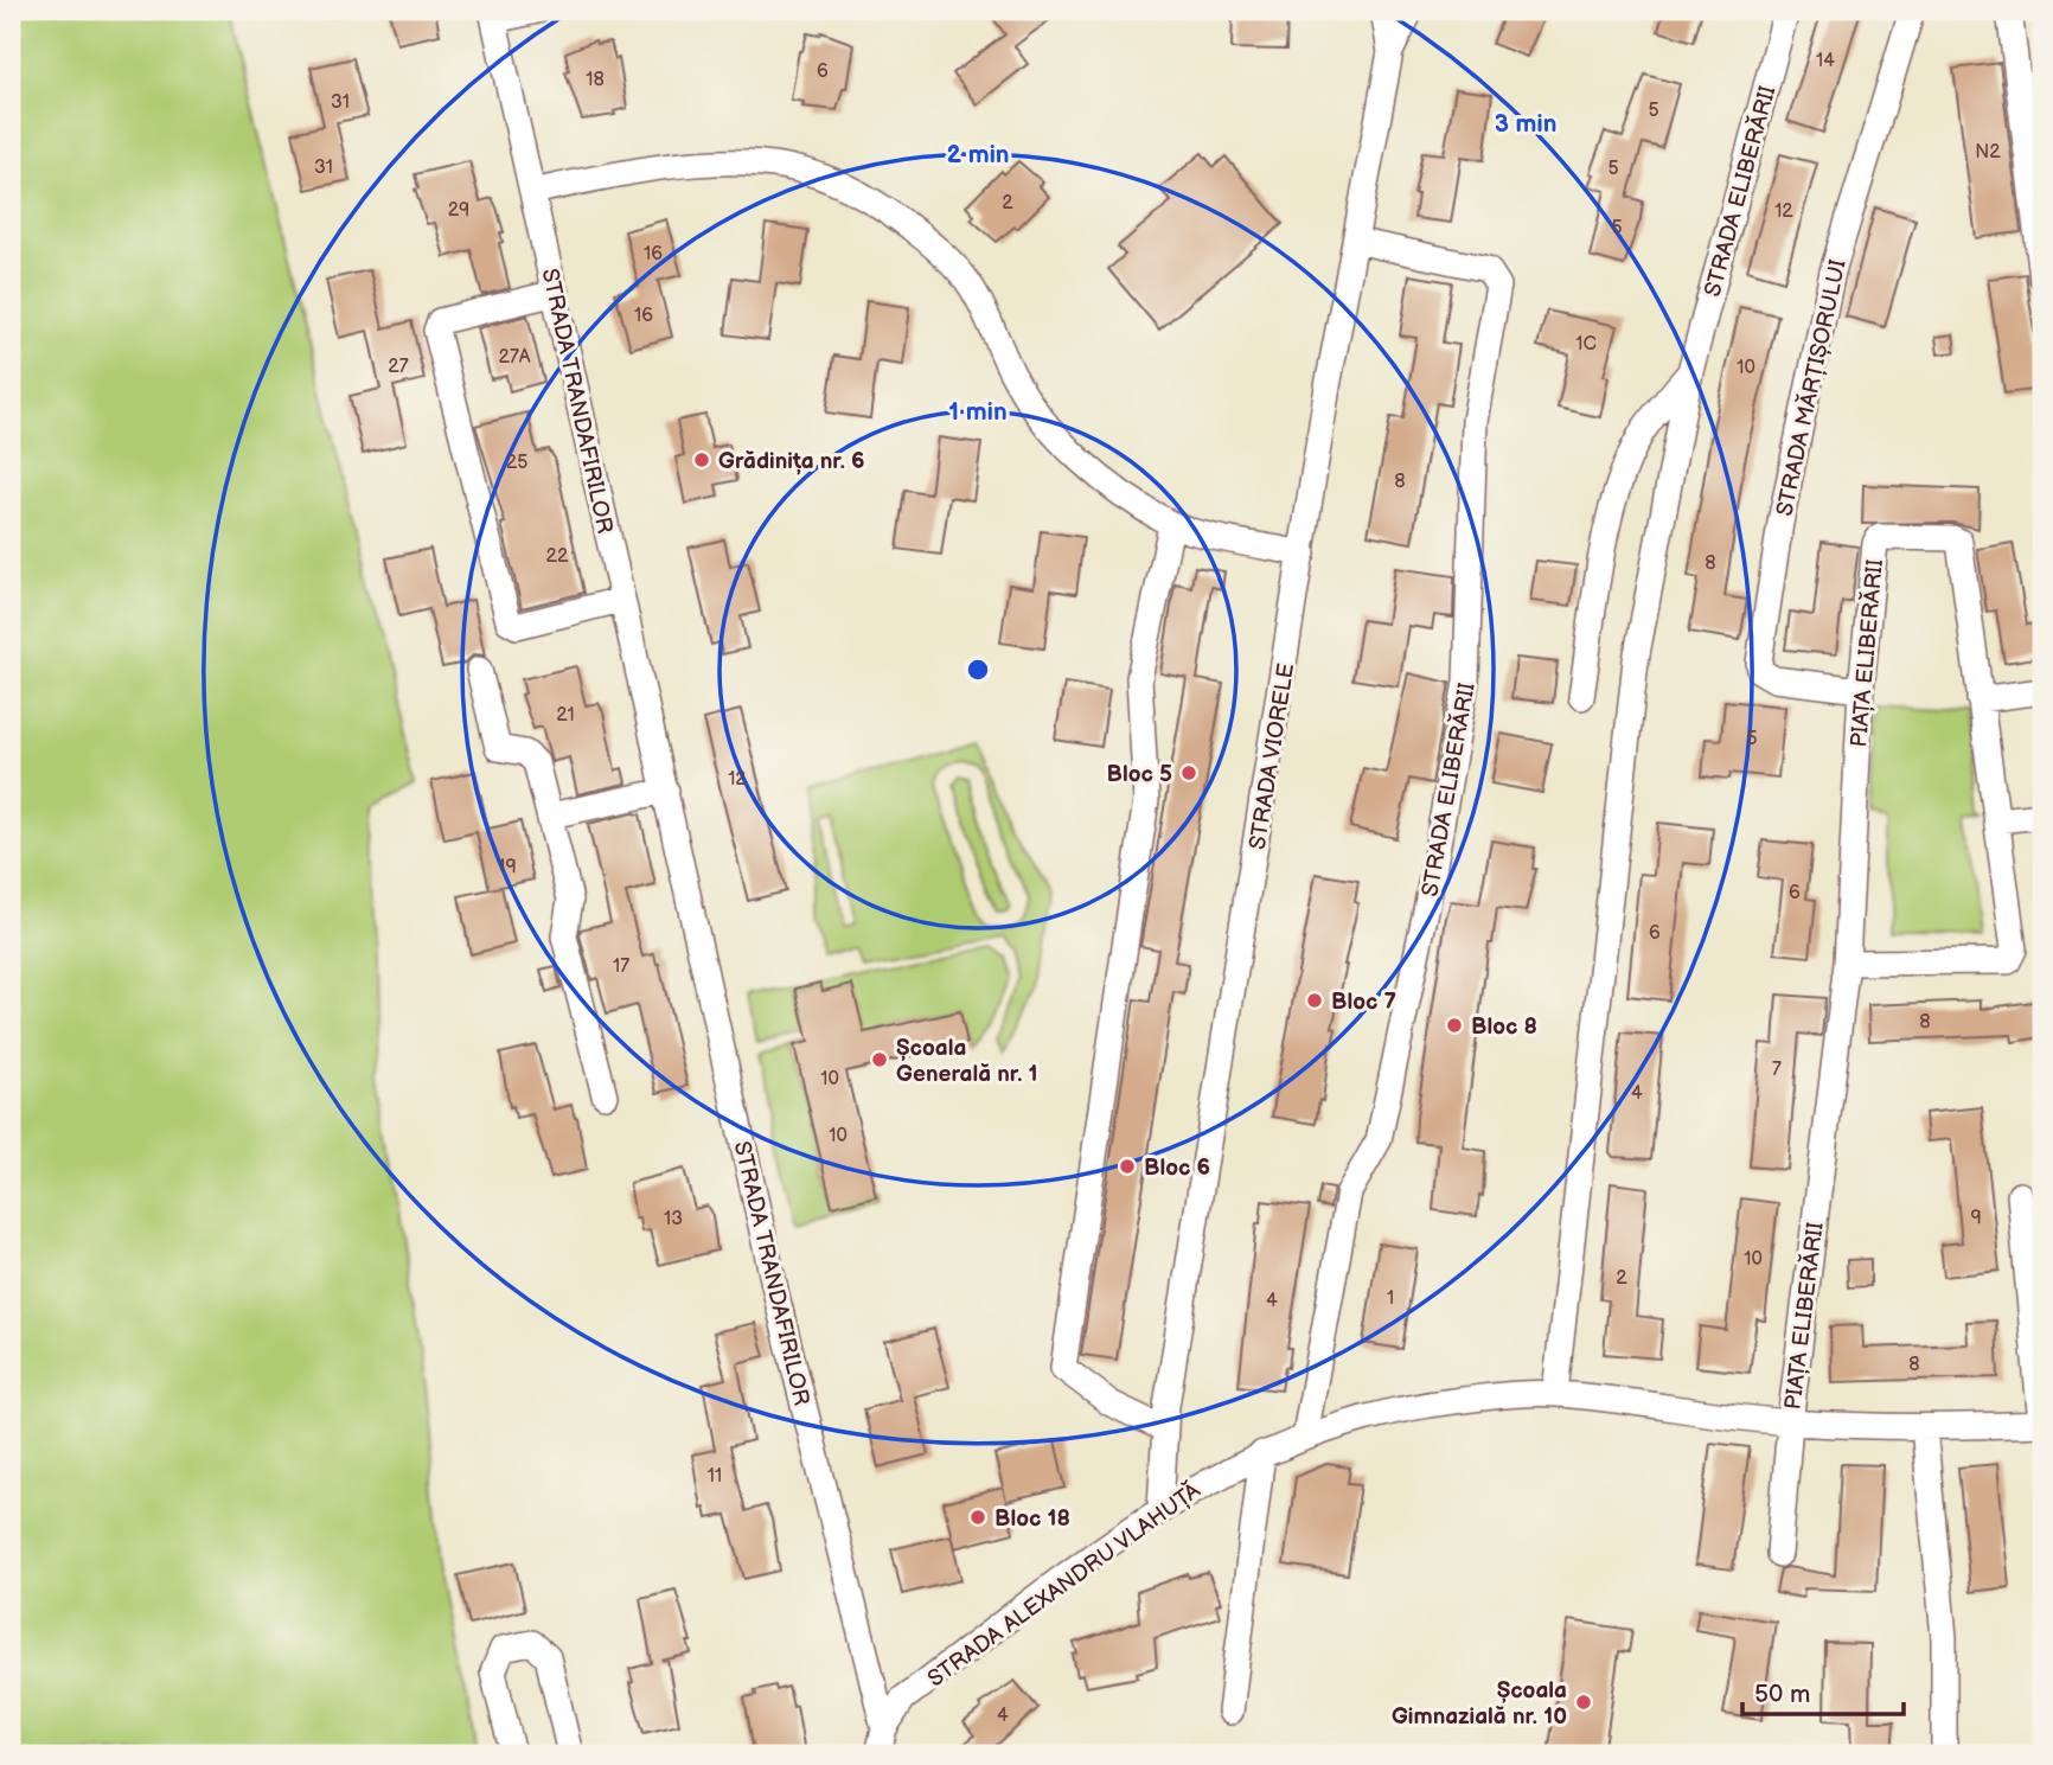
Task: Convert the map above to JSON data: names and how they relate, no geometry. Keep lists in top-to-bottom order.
{
  "streets": {
    "street": [
      "STRADA ELIBERĂRII",
      "STRADA MĂRȚIȘORULUI",
      "STRADA TRANDAFIRILOR",
      "PIAȚA ELIBERĂRII",
      "STRADA VIORELE",
      "STRADA ALEXANDRU VLAHUȚĂ"
    ]
  },
  "crossings": [
    ["STRADA ELIBERĂRII", "STRADA VIORELE"],
    ["STRADA ELIBERĂRII", "STRADA ALEXANDRU VLAHUȚĂ"],
    ["STRADA MĂRȚIȘORULUI", "PIAȚA ELIBERĂRII"],
    ["STRADA TRANDAFIRILOR", "STRADA ALEXANDRU VLAHUȚĂ"],
    ["PIAȚA ELIBERĂRII", "STRADA ALEXANDRU VLAHUȚĂ"],
    ["STRADA VIORELE", "STRADA ALEXANDRU VLAHUȚĂ"]
  ],
  "places": [
    "Grădinița nr. 6",
    "Bloc 5",
    "Bloc 7",
    "Bloc 8",
    "Școala Generală nr. 1",
    "Bloc 6",
    "Bloc 18",
    "Școala Gimnazială nr. 10"
  ],
  "house_numbers": [
    "14",
    "6",
    "18",
    "31",
    "5",
    "N2",
    "31",
    "5",
    "2",
    "29",
    "12",
    "5",
    "16",
    "16",
    "1C",
    "27A",
    "27",
    "10",
    "25",
    "8",
    "22",
    "8",
    "21",
    "5",
    "12",
    "19",
    "6",
    "6",
    "17",
    "8",
    "7",
    "10",
    "4",
    "10",
    "9",
    "13",
    "10",
    "2",
    "1",
    "4",
    "8",
    "11",
    "4"
  ],
  "scale_bar": "50 m",
  "rings": ["3 min", "2 min", "1 min"]
}
